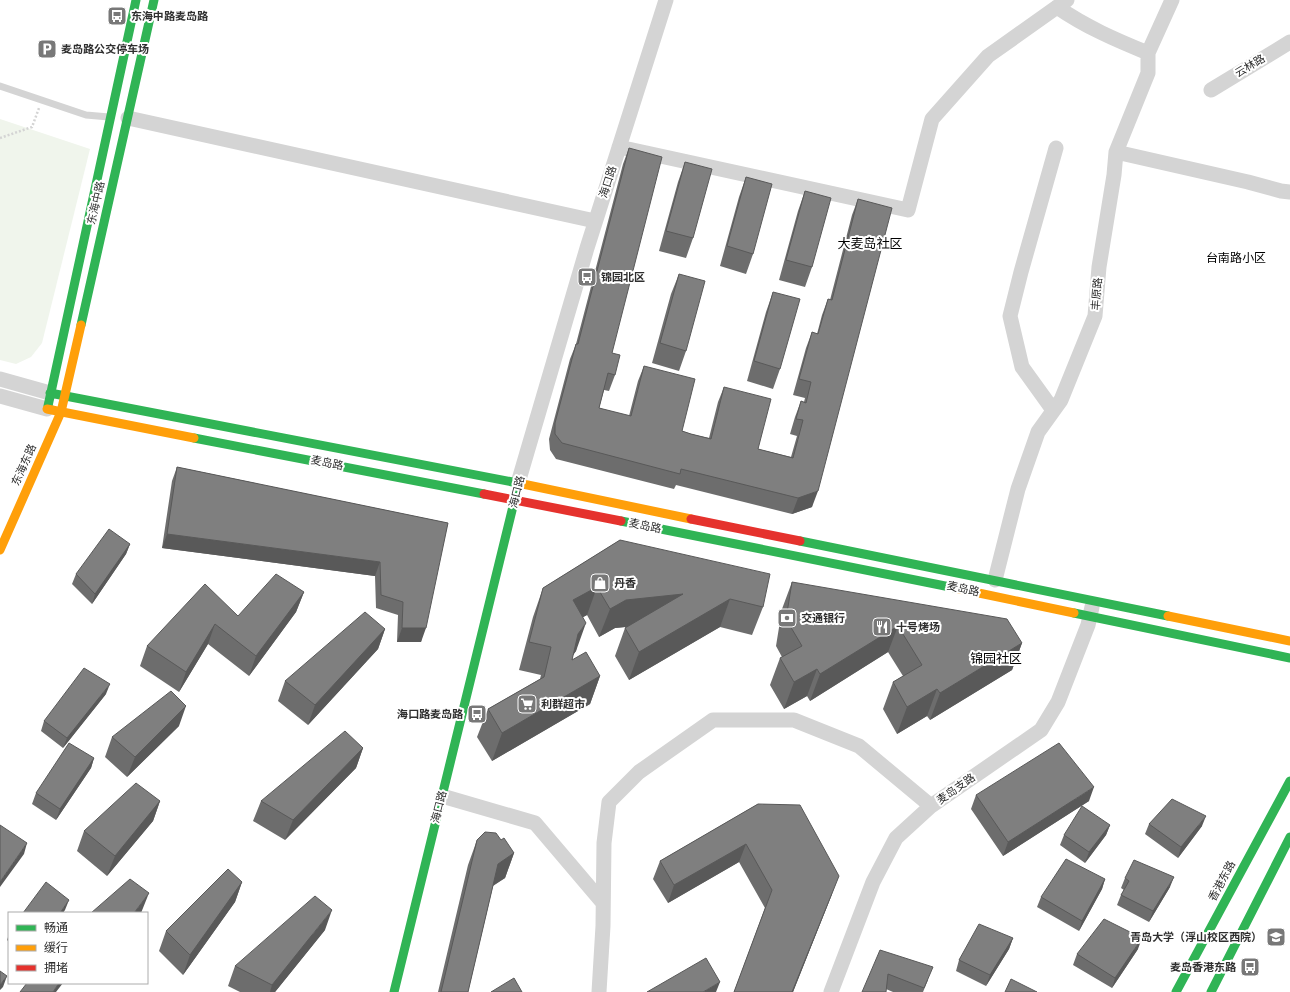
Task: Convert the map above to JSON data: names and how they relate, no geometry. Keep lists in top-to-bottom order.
{
  "streets": {
    "main road": [
      "海口路",
      "东海中路",
      "麦岛路",
      "东海东路",
      "香港东路"
    ],
    "street": ["云林路", "丰原路", "麦岛支路"]
  },
  "crossings": [
    ["海口路", "麦岛路"],
    ["东海中路", "麦岛路"],
    ["东海中路", "东海东路"],
    ["丰原路", "麦岛路"],
    ["麦岛路", "东海东路"],
    ["麦岛路", "麦岛支路"]
  ],
  "districts": ["大麦岛社区", "台南路小区", "锦园社区"],
  "places": {
    "bus stop": [
      "东海中路麦岛路",
      "锦园北区",
      "海口路麦岛路",
      "麦岛香港东路"
    ],
    "parking": ["麦岛路公交停车场"],
    "shop": ["丹香"],
    "bank": ["交通银行"],
    "restaurant": ["十号烤场"],
    "supermarket": ["利群超市"],
    "school or university": ["青岛大学（浮山校区西院）"]
  },
  "legend": ["畅通", "缓行", "拥堵"]
}
